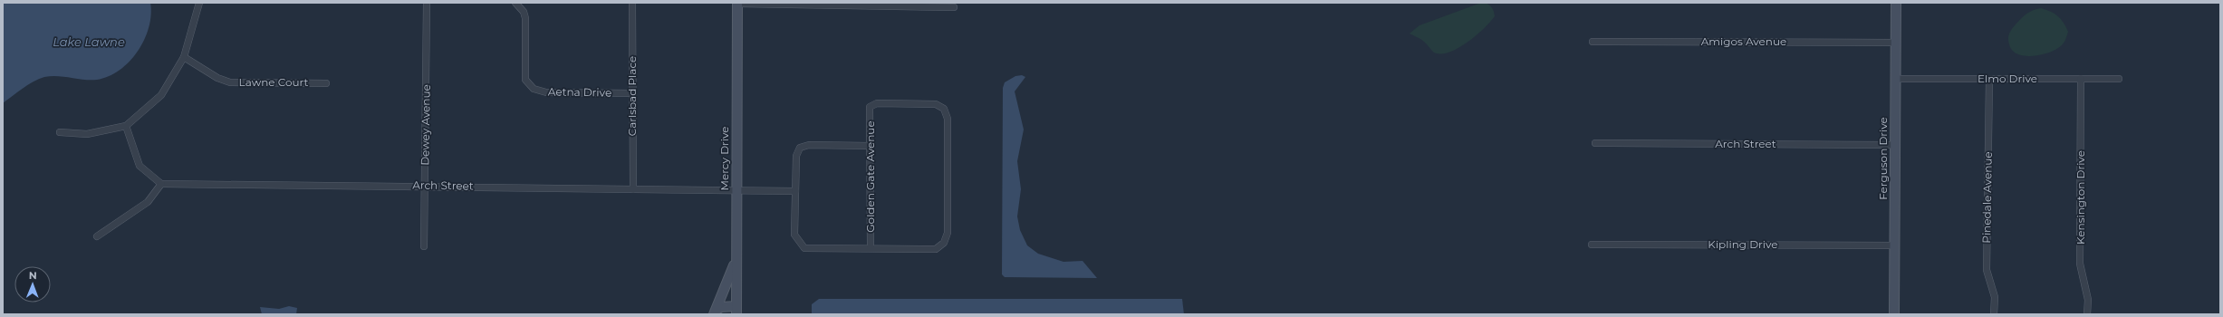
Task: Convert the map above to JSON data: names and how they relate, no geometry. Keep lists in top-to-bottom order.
{
  "streets": {
    "street": [
      "Amigos Avenue",
      "Elmo Drive",
      "Lawne Court",
      "Aetna Drive",
      "Carlsbad Place",
      "Dewey Avenue",
      "Arch Street",
      "Mercy Drive",
      "Ferguson Drive",
      "Golden Gate Avenue",
      "Pinedale Avenue",
      "Kensington Drive",
      "Kipling Drive"
    ]
  },
  "crossings": [
    ["Amigos Avenue", "Ferguson Drive"],
    ["Elmo Drive", "Ferguson Drive"],
    ["Elmo Drive", "Pinedale Avenue"],
    ["Elmo Drive", "Kensington Drive"],
    ["Aetna Drive", "Carlsbad Place"],
    ["Carlsbad Place", "Arch Street"],
    ["Dewey Avenue", "Arch Street"],
    ["Arch Street", "Mercy Drive"],
    ["Arch Street", "Ferguson Drive"],
    ["Ferguson Drive", "Kipling Drive"]
  ],
  "water": ["Lake Lawne"],
  "north": "top"
}
